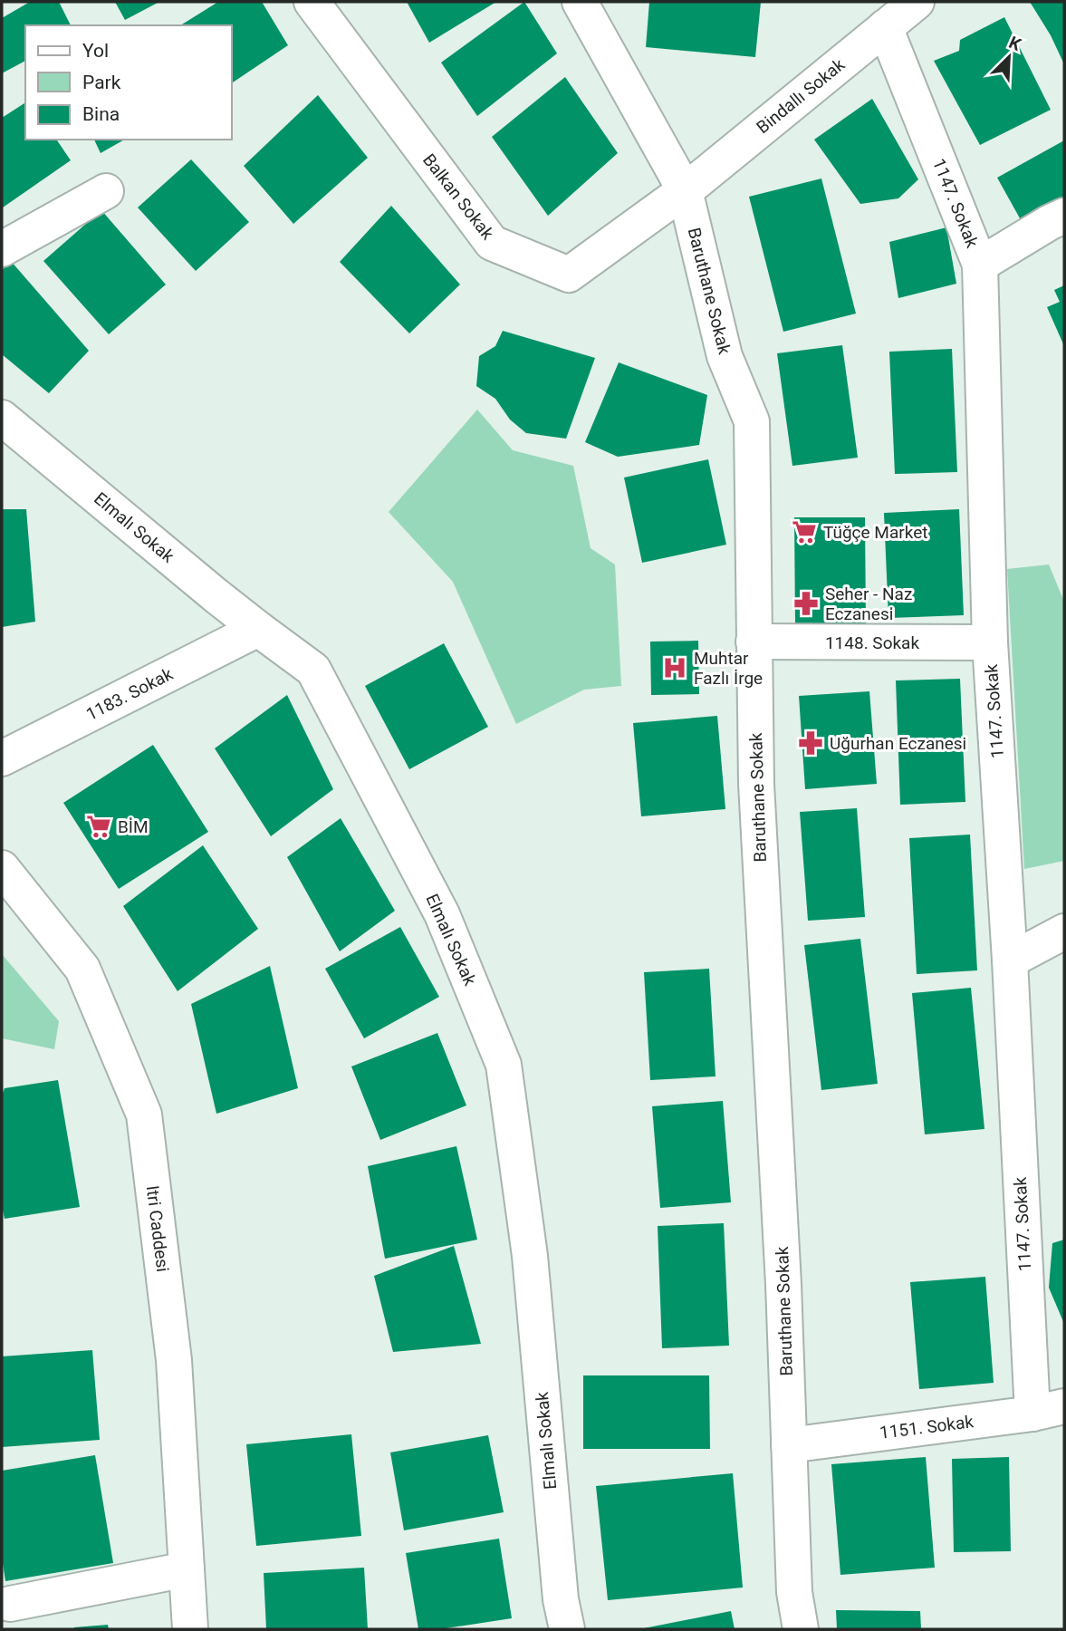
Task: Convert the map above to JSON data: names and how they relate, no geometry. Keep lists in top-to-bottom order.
{
  "streets": {
    "street": [
      "Bindallı Sokak",
      "Balkan Sokak",
      "1147. Sokak",
      "Baruthane Sokak",
      "Elmalı Sokak",
      "1148. Sokak",
      "1183. Sokak",
      "Itri Caddesi",
      "1151. Sokak"
    ]
  },
  "crossings": [
    ["Bindallı Sokak", "Balkan Sokak"],
    ["Bindallı Sokak", "1147. Sokak"],
    ["Bindallı Sokak", "Baruthane Sokak"],
    ["Balkan Sokak", "Baruthane Sokak"],
    ["1147. Sokak", "1148. Sokak"],
    ["1147. Sokak", "1151. Sokak"],
    ["Baruthane Sokak", "1148. Sokak"],
    ["Baruthane Sokak", "1151. Sokak"],
    ["Elmalı Sokak", "1183. Sokak"]
  ],
  "places": {
    "supermarket": ["Tüğçe Market", "BİM"],
    "pharmacy": ["Seher - Naz Eczanesi", "Uğurhan Eczanesi"],
    "hospital": ["Muhtar Fazlı İrge"]
  },
  "legend": ["Yol", "Park", "Bina"],
  "north": "top right"
}
